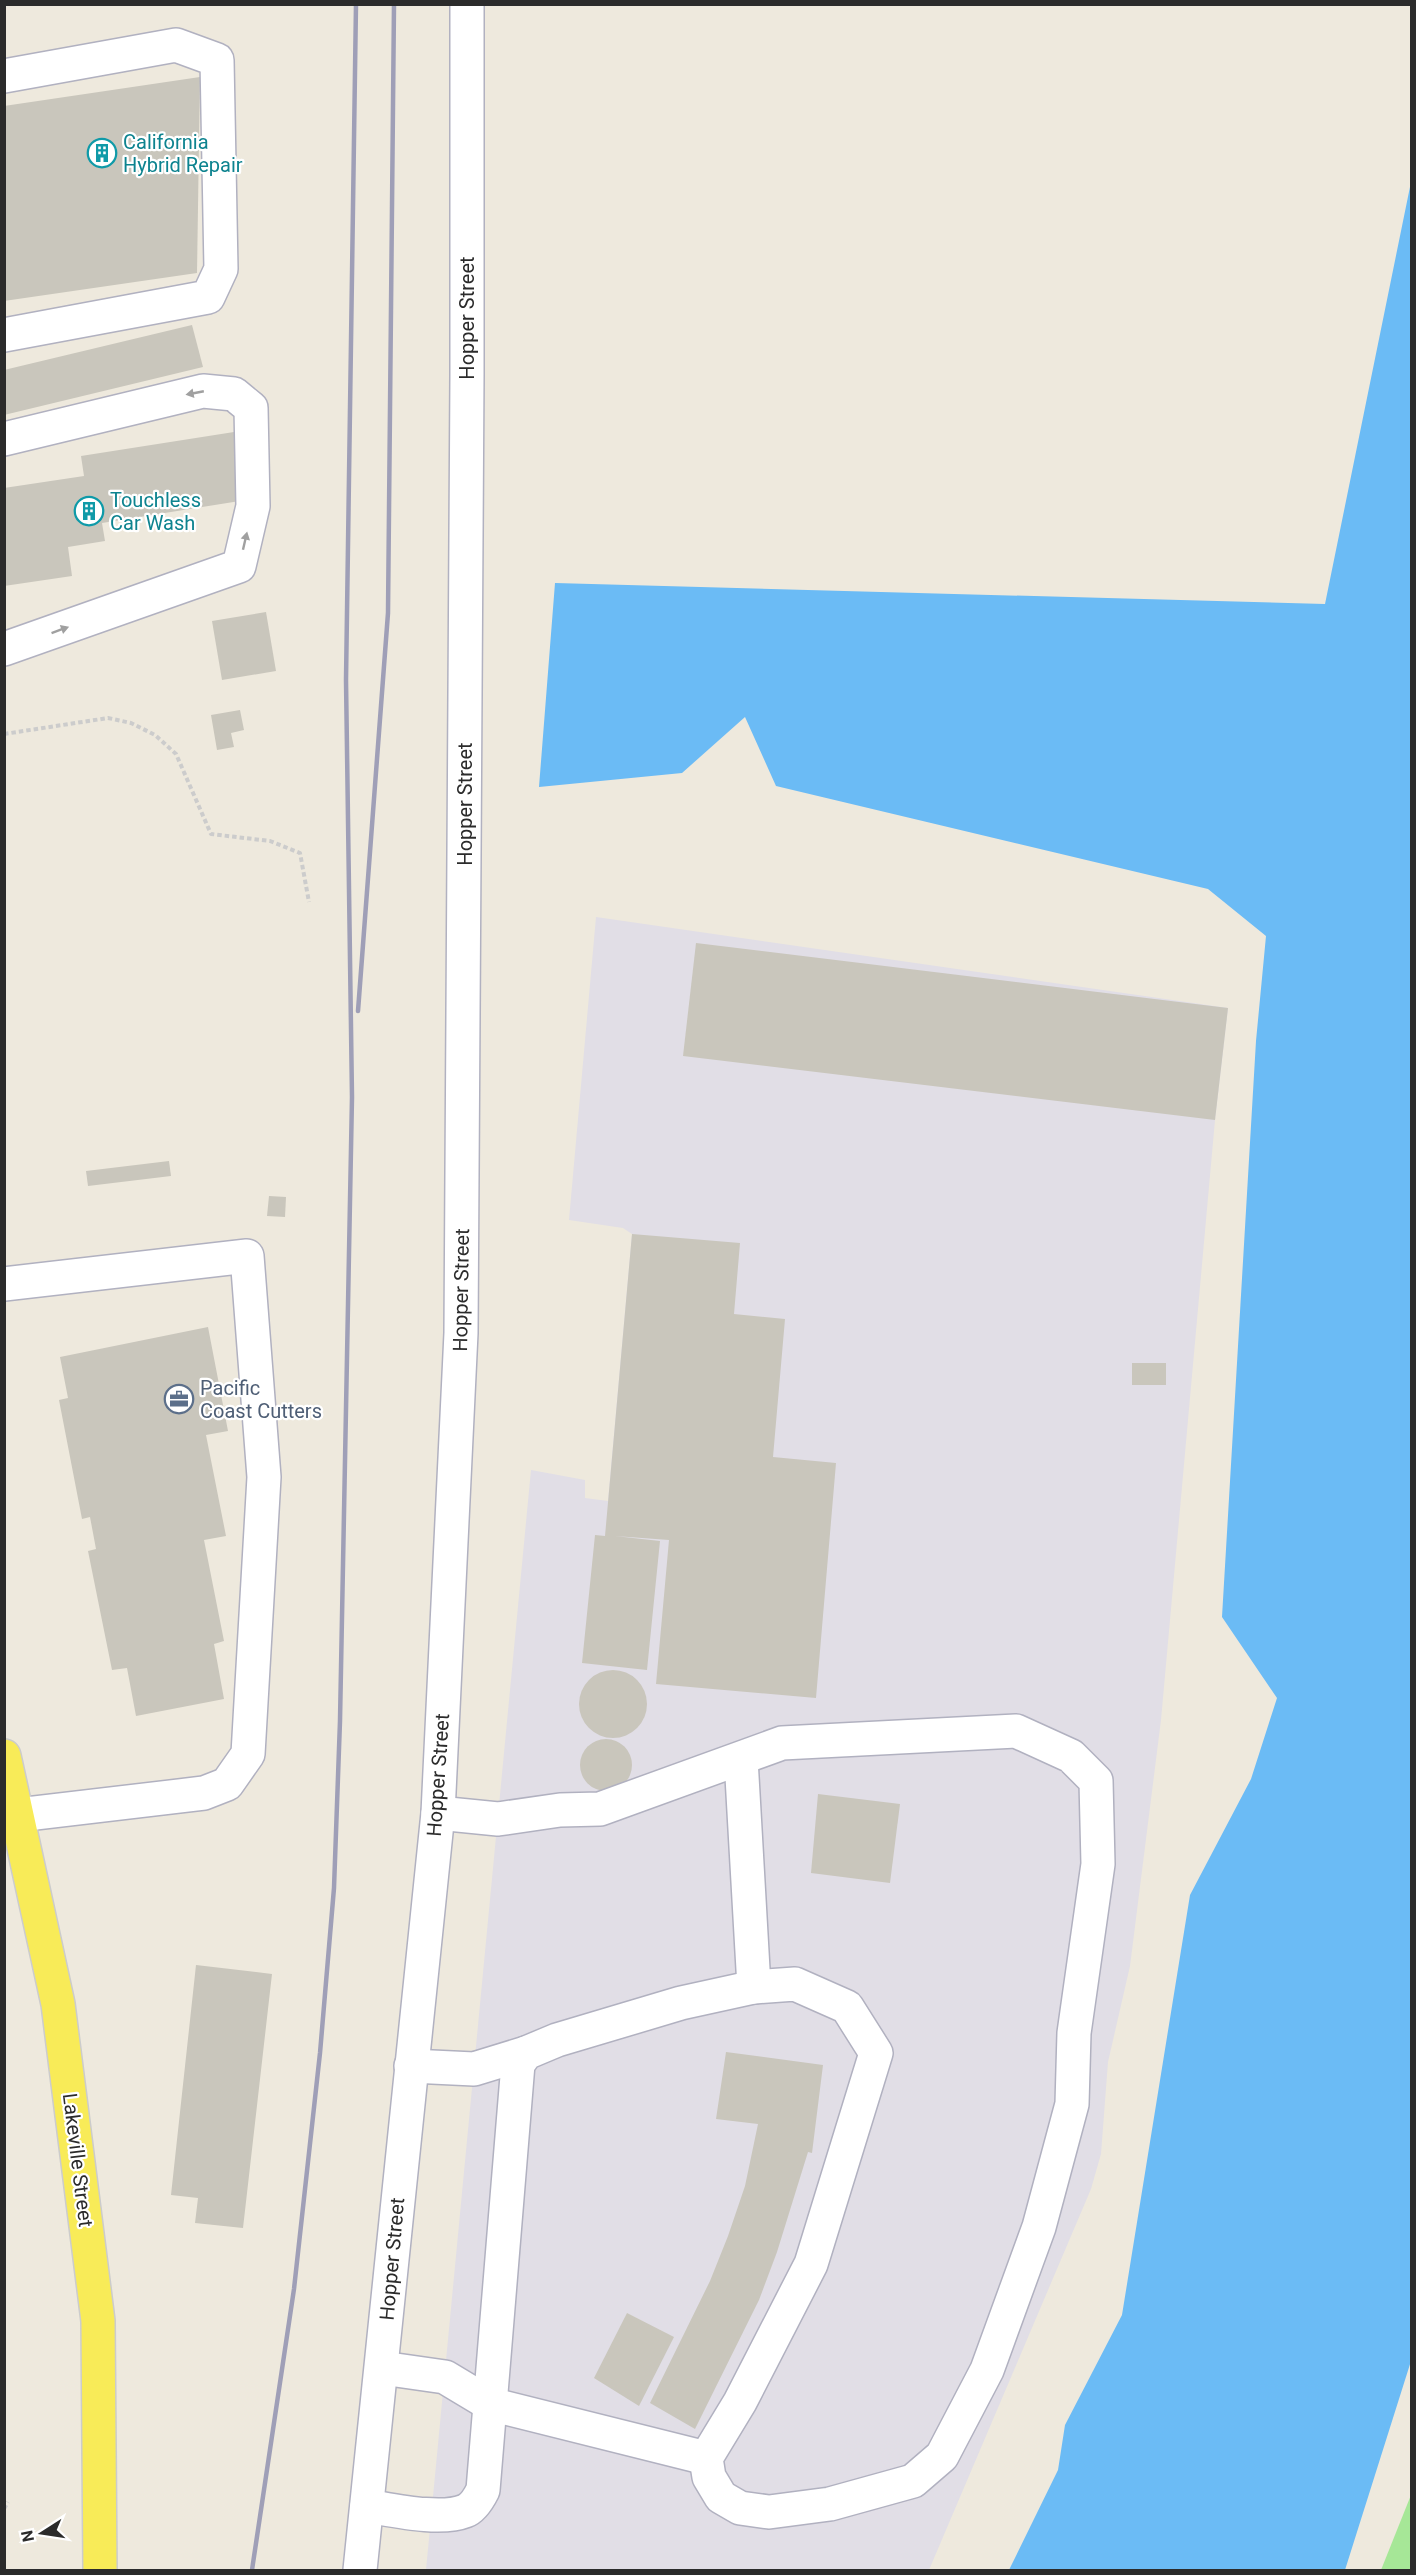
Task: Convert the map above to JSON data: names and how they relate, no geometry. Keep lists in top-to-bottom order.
{
  "streets": {
    "main road": ["Lakeville Street"],
    "street": ["Hopper Street"]
  },
  "places": {
    "building": ["California Hybrid Repair", "Touchless Car Wash"],
    "office": ["Pacific Coast Cutters"]
  },
  "north": "left"
}
